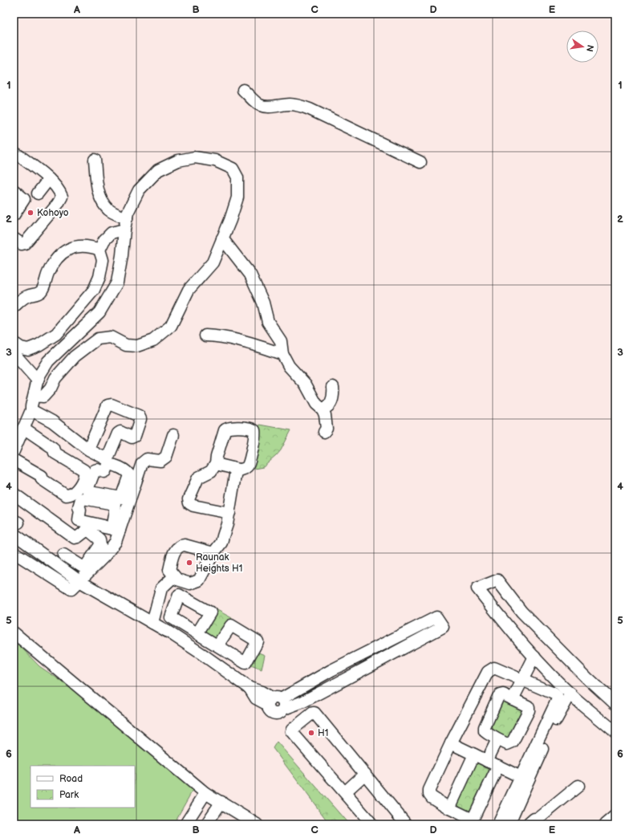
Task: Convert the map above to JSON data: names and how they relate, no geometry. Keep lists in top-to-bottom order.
{
  "places": ["Kohoyo", "Raunak Heights H1", "H1"],
  "legend": ["Road", "Park"],
  "north": "right",
  "grid": {
    "columns": [
      "A",
      "B",
      "C",
      "D",
      "E"
    ],
    "rows": [
      "1",
      "2",
      "3",
      "4",
      "5",
      "6"
    ]
  }
}
